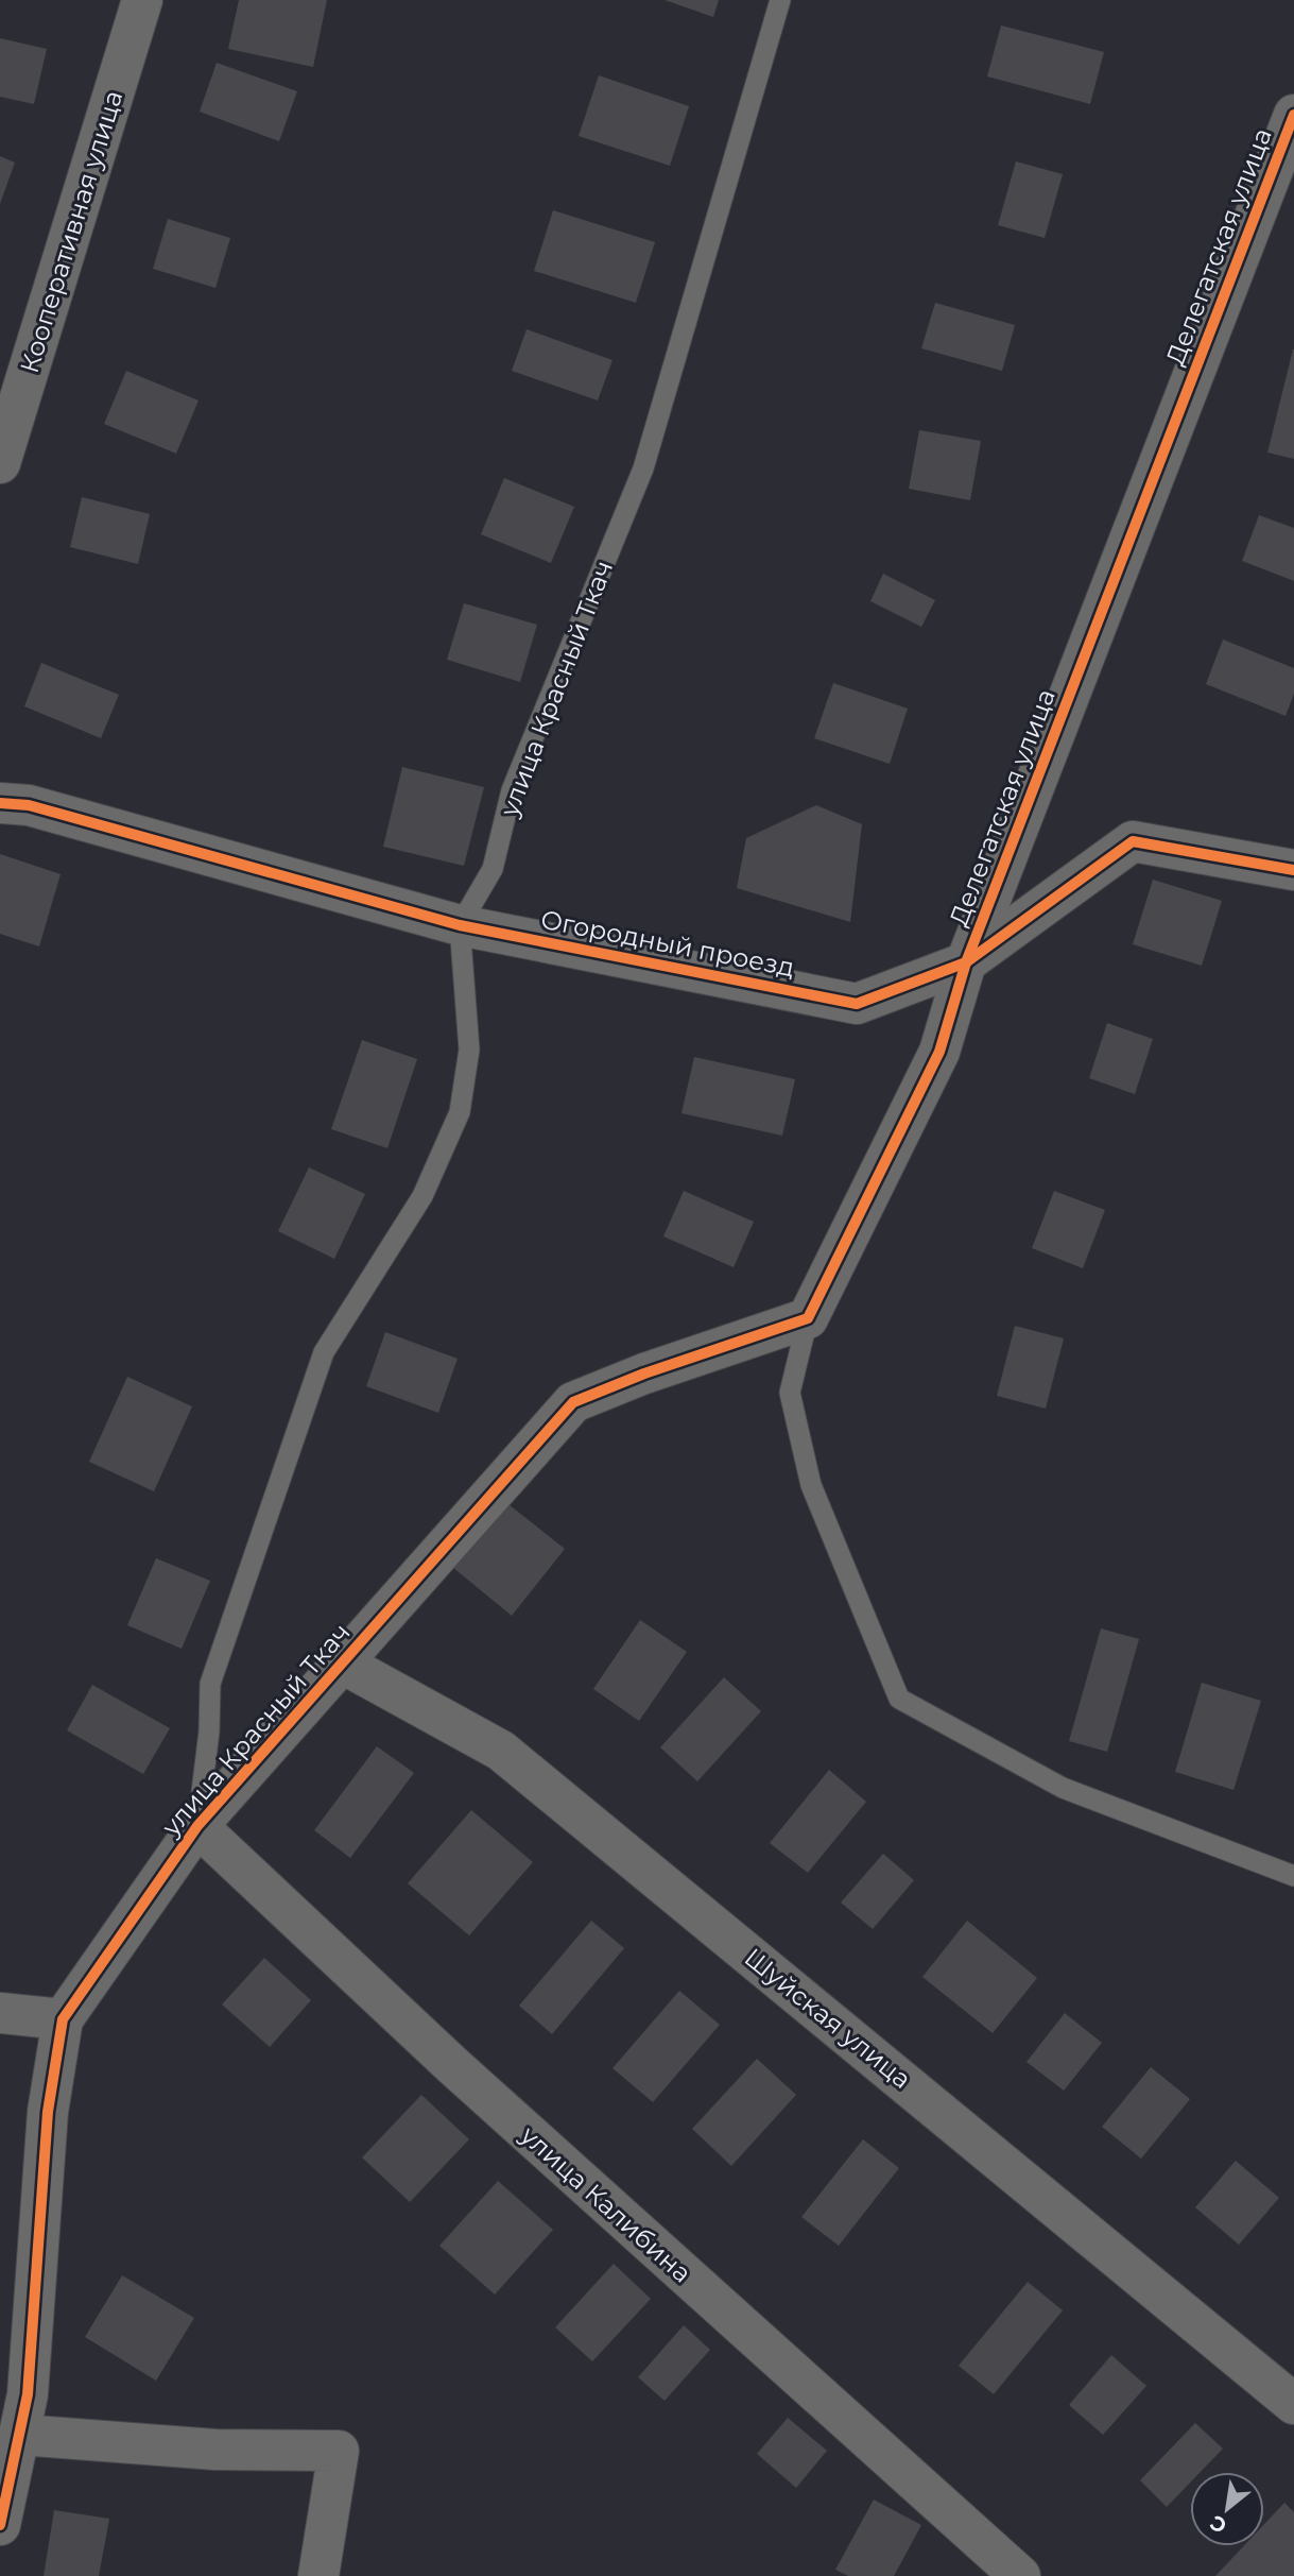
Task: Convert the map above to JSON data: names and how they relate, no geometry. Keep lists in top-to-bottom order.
{
  "streets": {
    "street": [
      "Кооперативная улица",
      "Делегатская улица",
      "улица Красный Ткач",
      "Огородный проезд",
      "Шуйская улица",
      "улица Калибина"
    ]
  },
  "crossings": [
    ["Делегатская улица", "улица Красный Ткач"],
    ["Делегатская улица", "Огородный проезд"],
    ["улица Красный Ткач", "Огородный проезд"],
    ["улица Красный Ткач", "Шуйская улица"],
    ["улица Красный Ткач", "улица Калибина"]
  ],
  "north": "bottom left"
}
